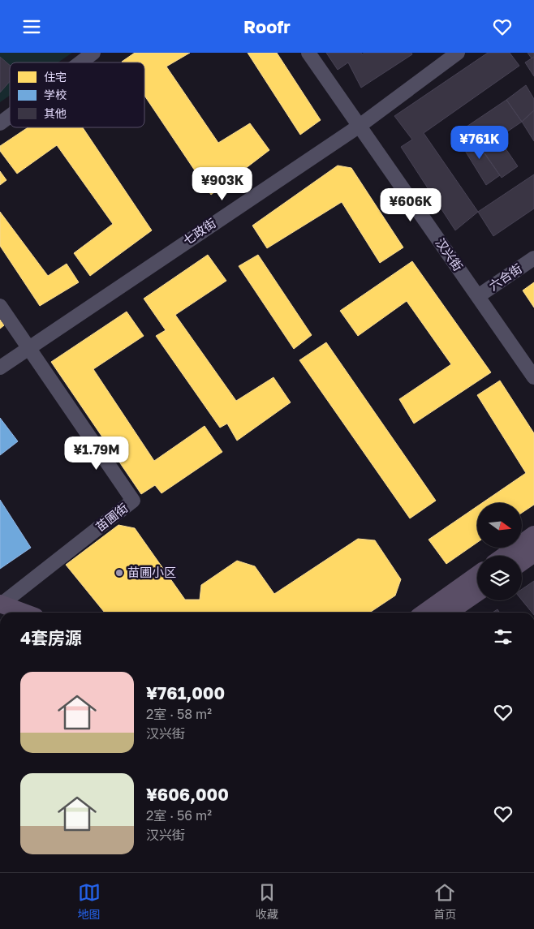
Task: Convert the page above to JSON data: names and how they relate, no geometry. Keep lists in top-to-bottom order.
{
  "streets": {
    "street": [
      "七政街",
      "汉兴街",
      "六合街",
      "苗圃街"
    ]
  },
  "crossings": [
    ["七政街", "汉兴街"],
    ["七政街", "苗圃街"],
    ["汉兴街", "六合街"]
  ],
  "places": ["苗圃小区"],
  "legend": ["住宅", "学校", "其他"],
  "north": "right",
  "page": {
    "header": "Roofr",
    "price": [
      "¥761K",
      "¥903K",
      "¥606K",
      "¥1.79M"
    ],
    "heading": "4套房源",
    "list": [
      {
        "name": "¥761,000",
        "note": "2室 · 58 m² · 汉兴街"
      },
      {
        "name": "¥606,000",
        "note": "2室 · 56 m² · 汉兴街"
      }
    ],
    "tabs": ["地图", "收藏", "首页"]
  }
}
